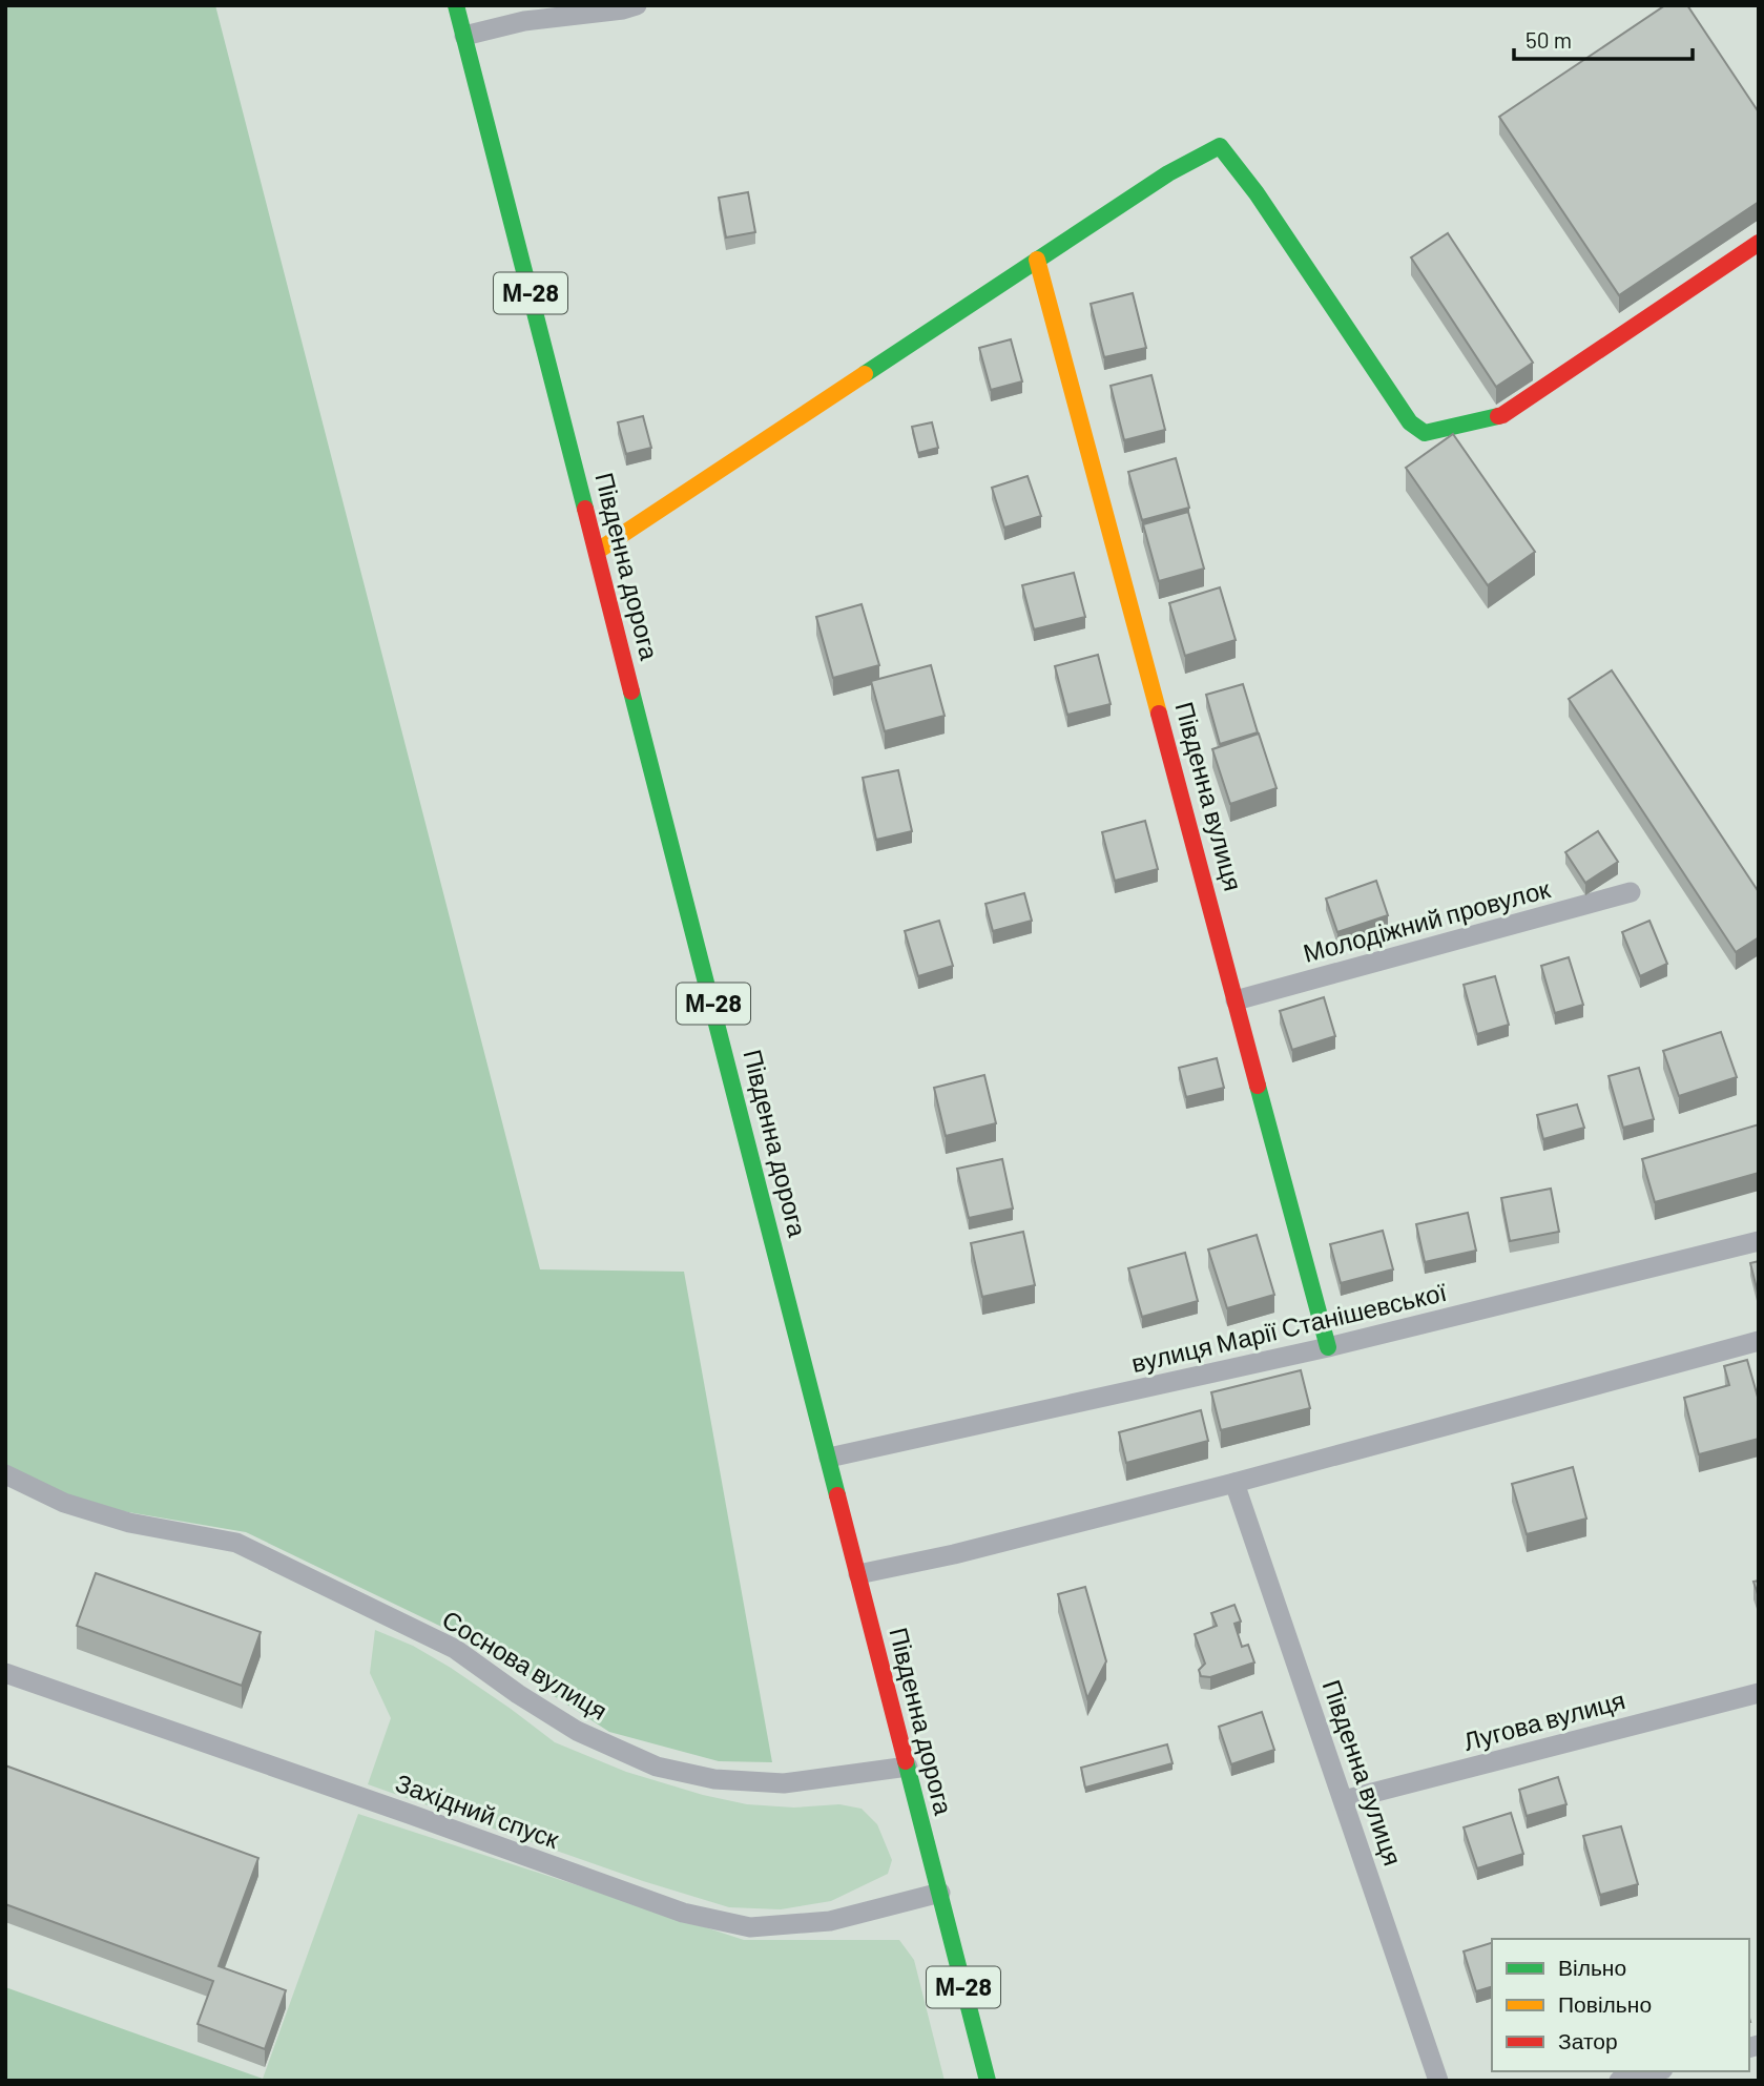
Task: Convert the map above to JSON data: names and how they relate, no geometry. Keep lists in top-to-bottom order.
{
  "streets": {
    "main road": ["М-28", "Південна дорога", "Південна вулиця"],
    "street": [
      "Молодіжний провулок",
      "вулиця Марії Станішевської",
      "Соснова вулиця",
      "Лугова вулиця",
      "Західний спуск"
    ]
  },
  "crossings": [
    ["Південна дорога", "вулиця Марії Станішевської"],
    ["Південна дорога", "Соснова вулиця"],
    ["Південна дорога", "Західний спуск"],
    ["Південна вулиця", "Молодіжний провулок"],
    ["Південна вулиця", "вулиця Марії Станішевської"],
    ["Південна вулиця", "Лугова вулиця"]
  ],
  "legend": ["Вільно", "Повільно", "Затор"],
  "scale_bar": "50 m"
}
